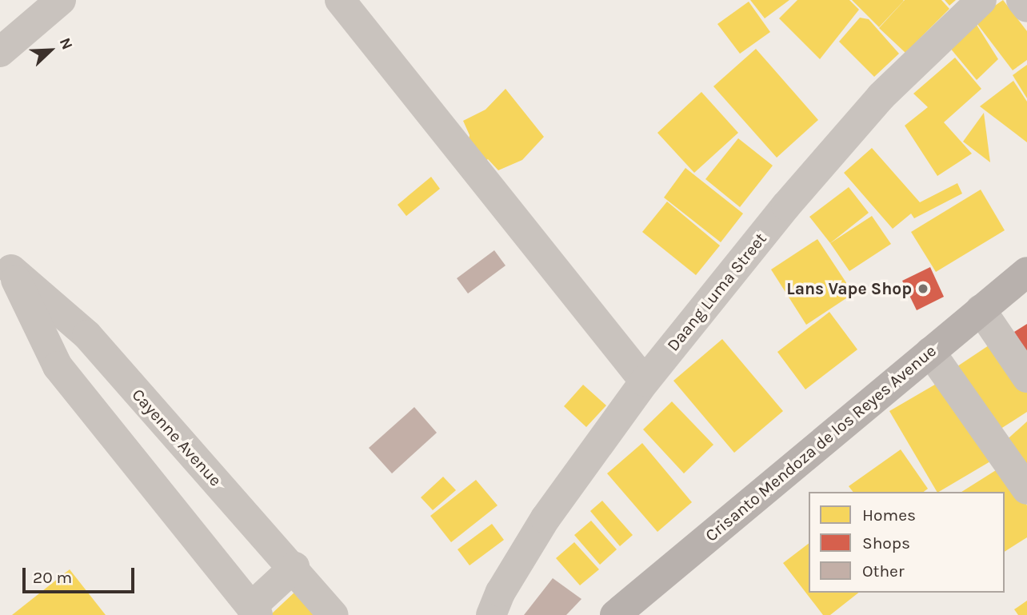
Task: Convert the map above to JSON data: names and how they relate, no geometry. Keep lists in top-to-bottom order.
{
  "streets": {
    "main road": ["Crisanto Mendoza de los Reyes Avenue"],
    "street": ["Daang Luma Street", "Cayenne Avenue"]
  },
  "places": ["Lans Vape Shop"],
  "legend": ["Homes", "Shops", "Other"],
  "scale_bar": "20 m",
  "north": "top right"
}
